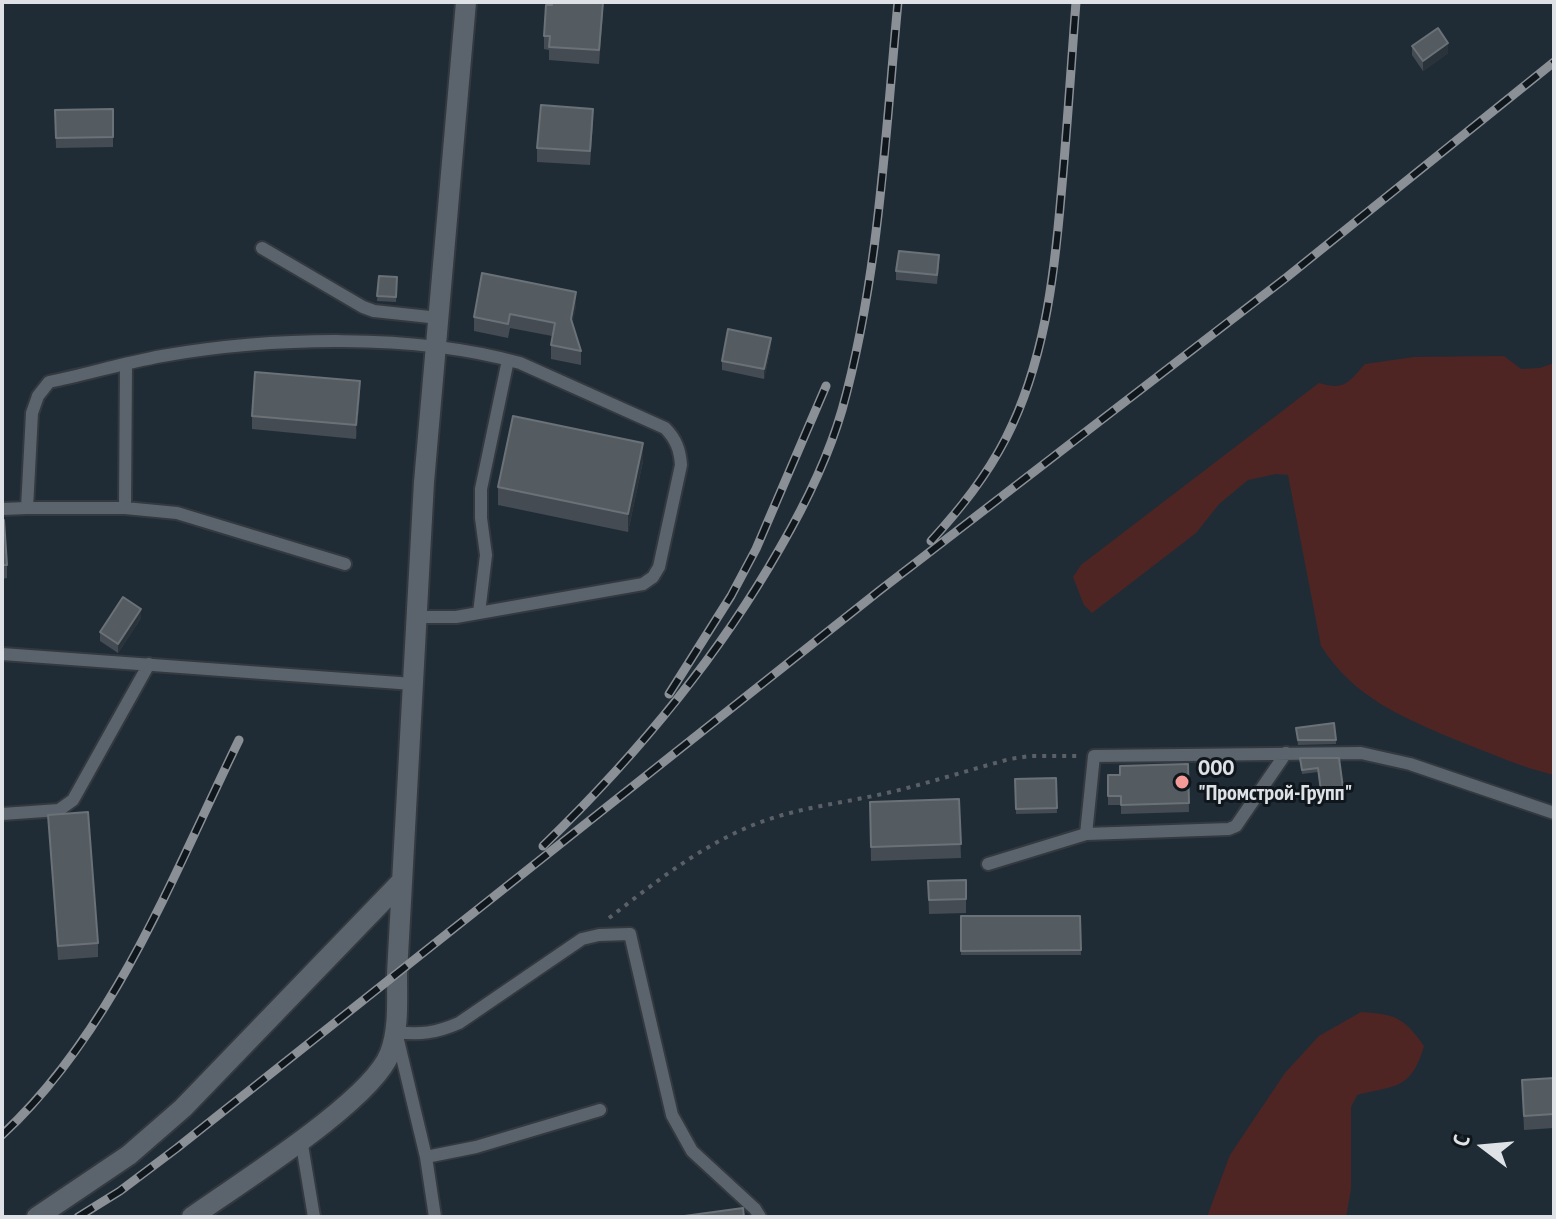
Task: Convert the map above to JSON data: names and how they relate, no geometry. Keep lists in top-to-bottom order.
{
  "places": ["ООО \"Промстрой-Групп\""],
  "north": "left"
}
